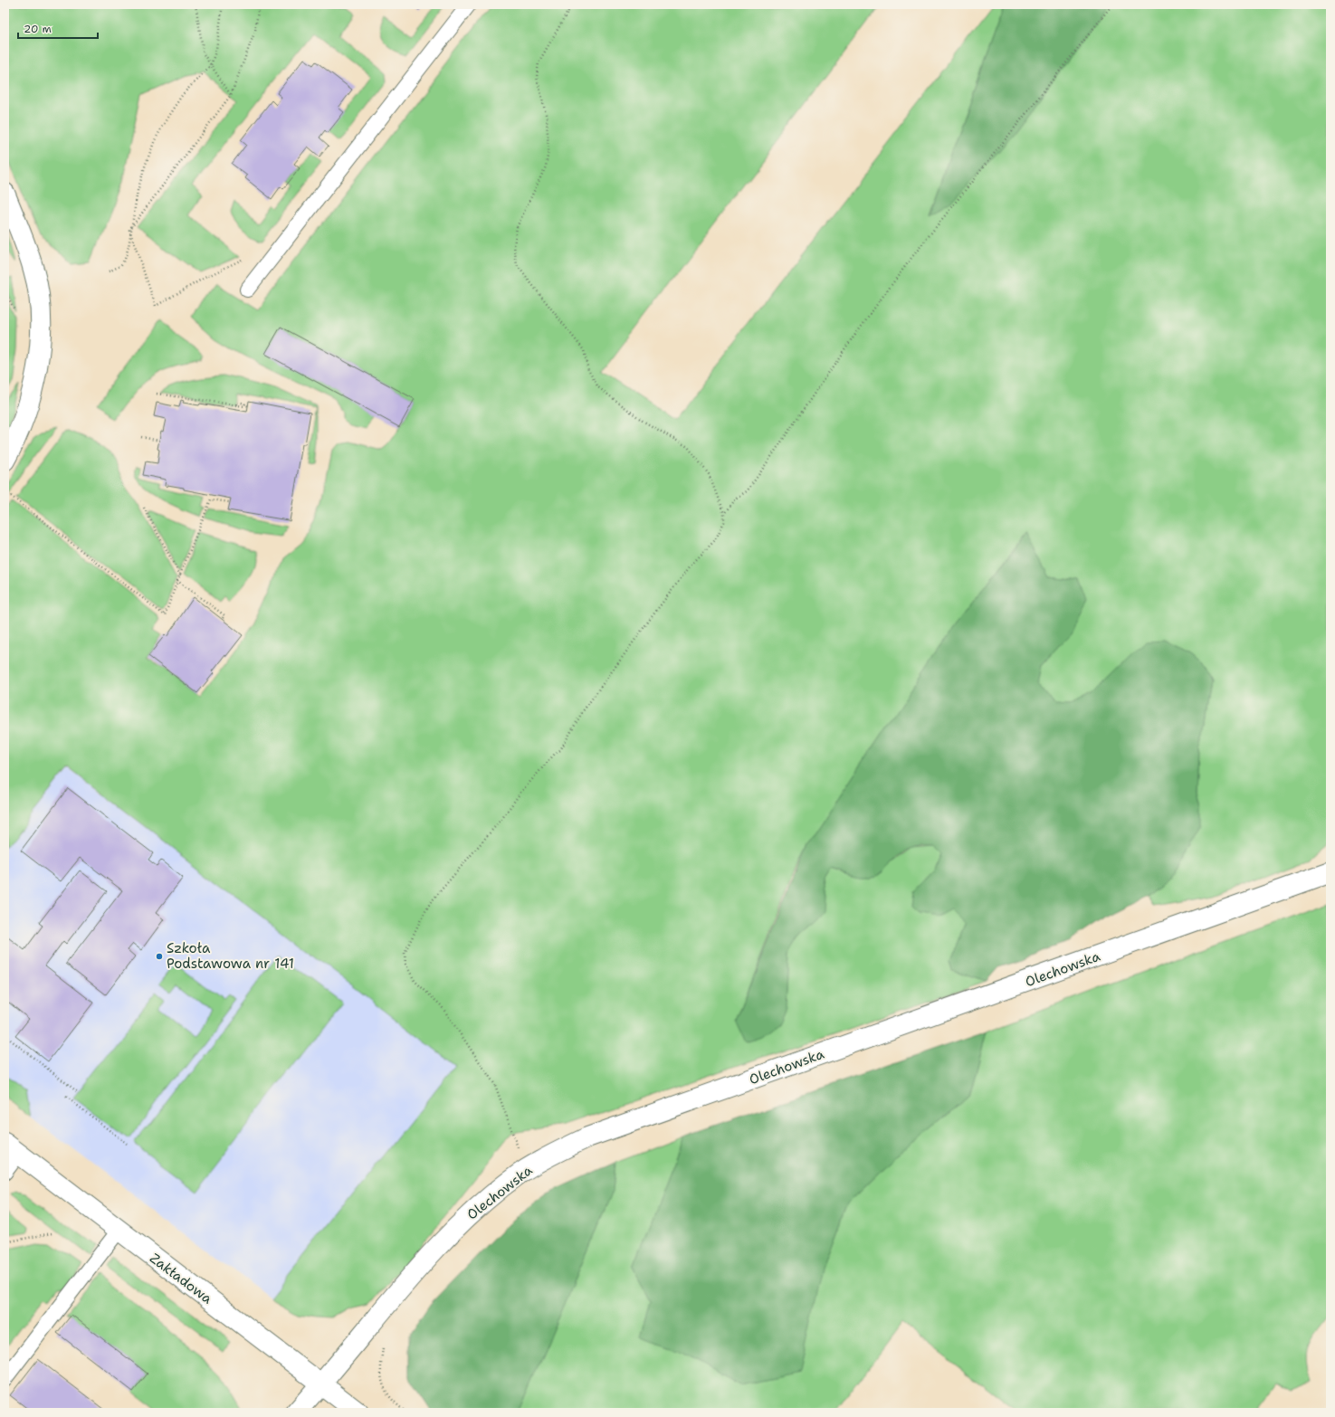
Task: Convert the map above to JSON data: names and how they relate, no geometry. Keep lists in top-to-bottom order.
{
  "streets": {
    "street": ["Olechowska", "Zakładowa"]
  },
  "crossings": [
    ["Olechowska", "Zakładowa"]
  ],
  "places": ["Szkoła Podstawowa nr 141"],
  "scale_bar": "20 m"
}
